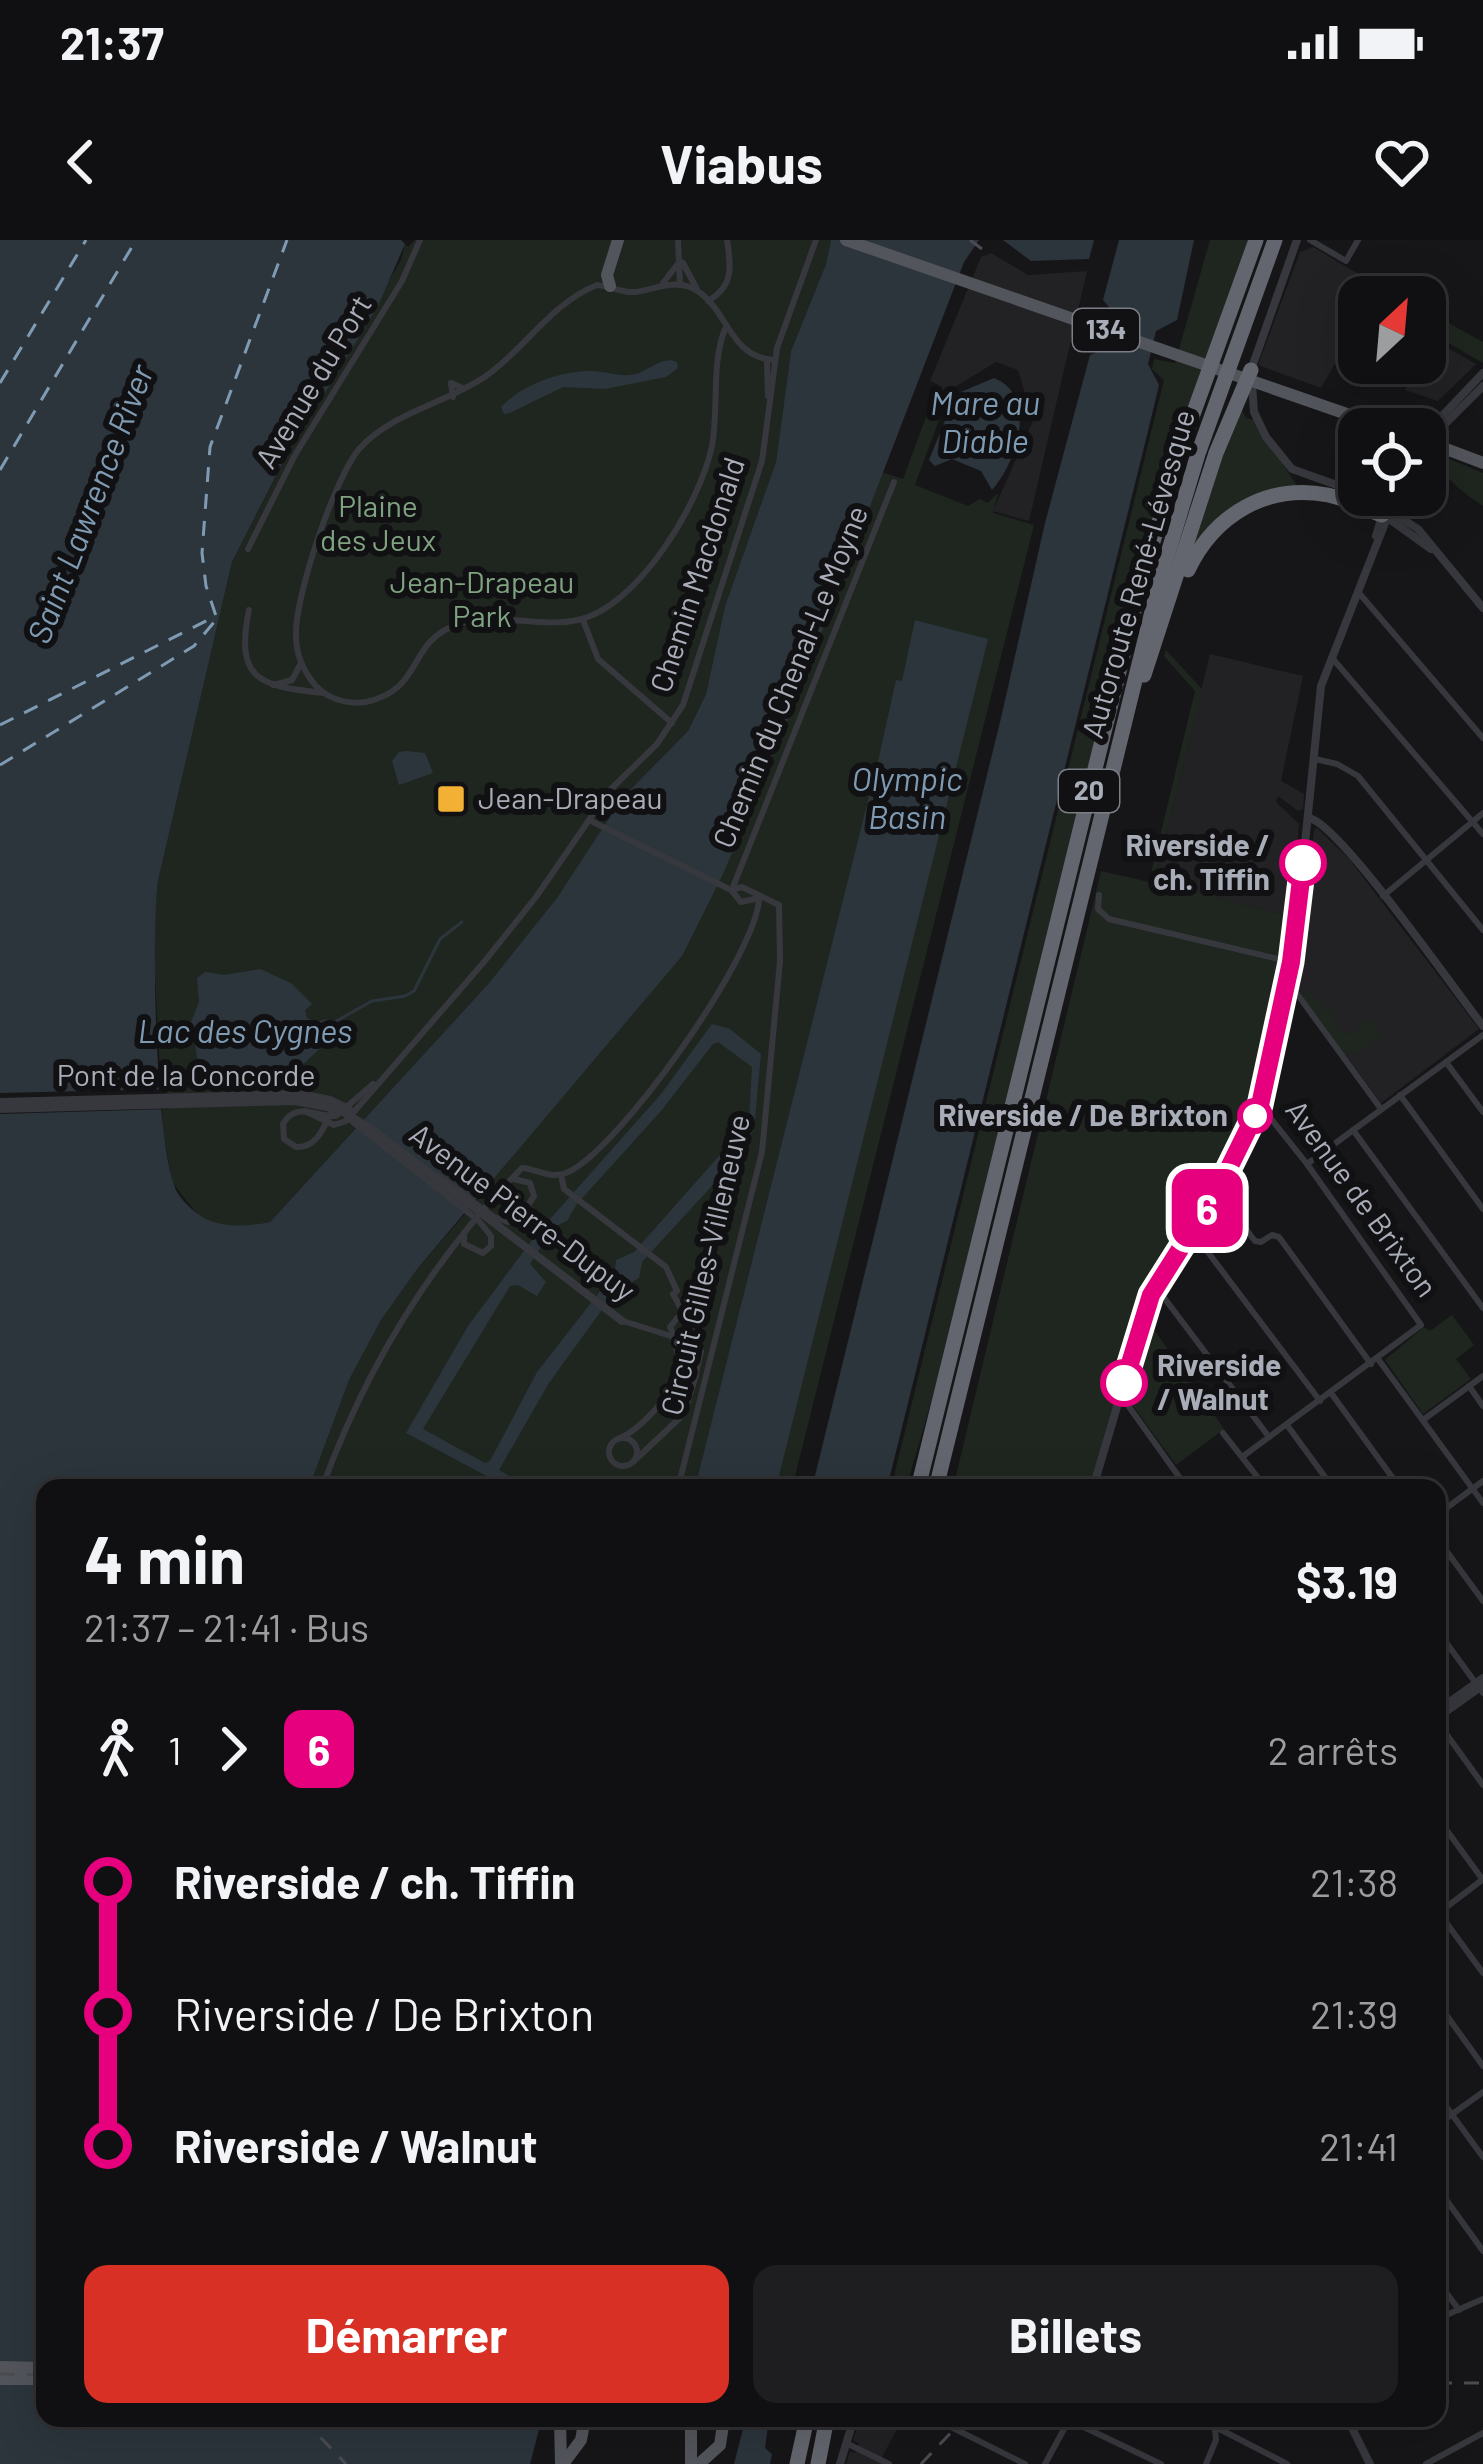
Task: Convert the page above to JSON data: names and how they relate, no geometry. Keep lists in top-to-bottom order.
{
  "streets": {
    "highway": ["Autoroute René-Lévesque", "20"],
    "main road": ["134"],
    "street": [
      "Avenue du Port",
      "Chemin Macdonald",
      "Chemin du Chenal-Le Moyne",
      "Pont de la Concorde",
      "Avenue de Brixton",
      "Avenue Pierre-Dupuy",
      "Circuit Gilles-Villeneuve"
    ]
  },
  "crossings": [
    ["Chemin Macdonald", "Pont de la Concorde"],
    ["Pont de la Concorde", "Avenue Pierre-Dupuy"]
  ],
  "water": [
    "Mare au Diable",
    "Saint Lawrence River",
    "Olympic Basin",
    "Lac des Cygnes"
  ],
  "parks": ["Plaine des Jeux", "Jean-Drapeau Park"],
  "places": {
    "transit": ["Jean-Drapeau"],
    "other": ["Riverside / ch. Tiffin", "Riverside / De Brixton", "Riverside / Walnut"]
  },
  "lines": ["bus line 6"],
  "north": "top right",
  "page": {
    "status": "21:37",
    "header": "Viabus",
    "on_map": "6",
    "heading": ["4 min", "21:37 – 21:41 · Bus", "$3.19"],
    "legs": ["1", "6", "2 arrêts"],
    "list": [
      {
        "name": "Riverside / ch. Tiffin",
        "value": "21:38"
      },
      {
        "name": "Riverside / De Brixton",
        "value": "21:39"
      },
      {
        "name": "Riverside / Walnut",
        "value": "21:41"
      }
    ],
    "buttons": ["Démarrer", "Billets"]
  }
}
